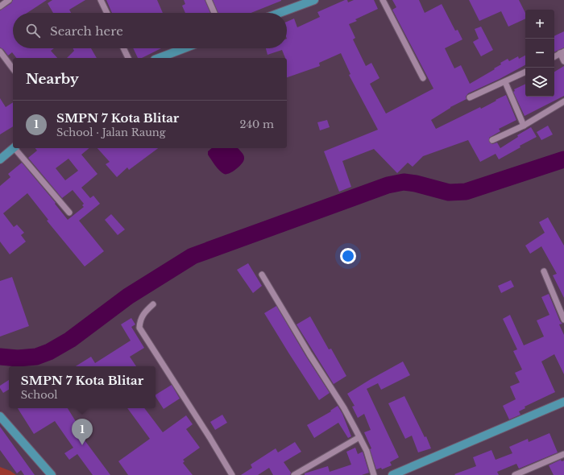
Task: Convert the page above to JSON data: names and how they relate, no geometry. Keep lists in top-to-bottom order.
{
  "page": {
    "map_buttons": ["+", "−"],
    "search": "Search here",
    "heading": "Nearby",
    "list": [
      {
        "mark": "1",
        "name": "SMPN 7 Kota Blitar",
        "note": "School · Jalan Raung",
        "value": "240 m"
      }
    ],
    "popup": ["SMPN 7 Kota Blitar", "School"],
    "pins": "1"
  }
}
